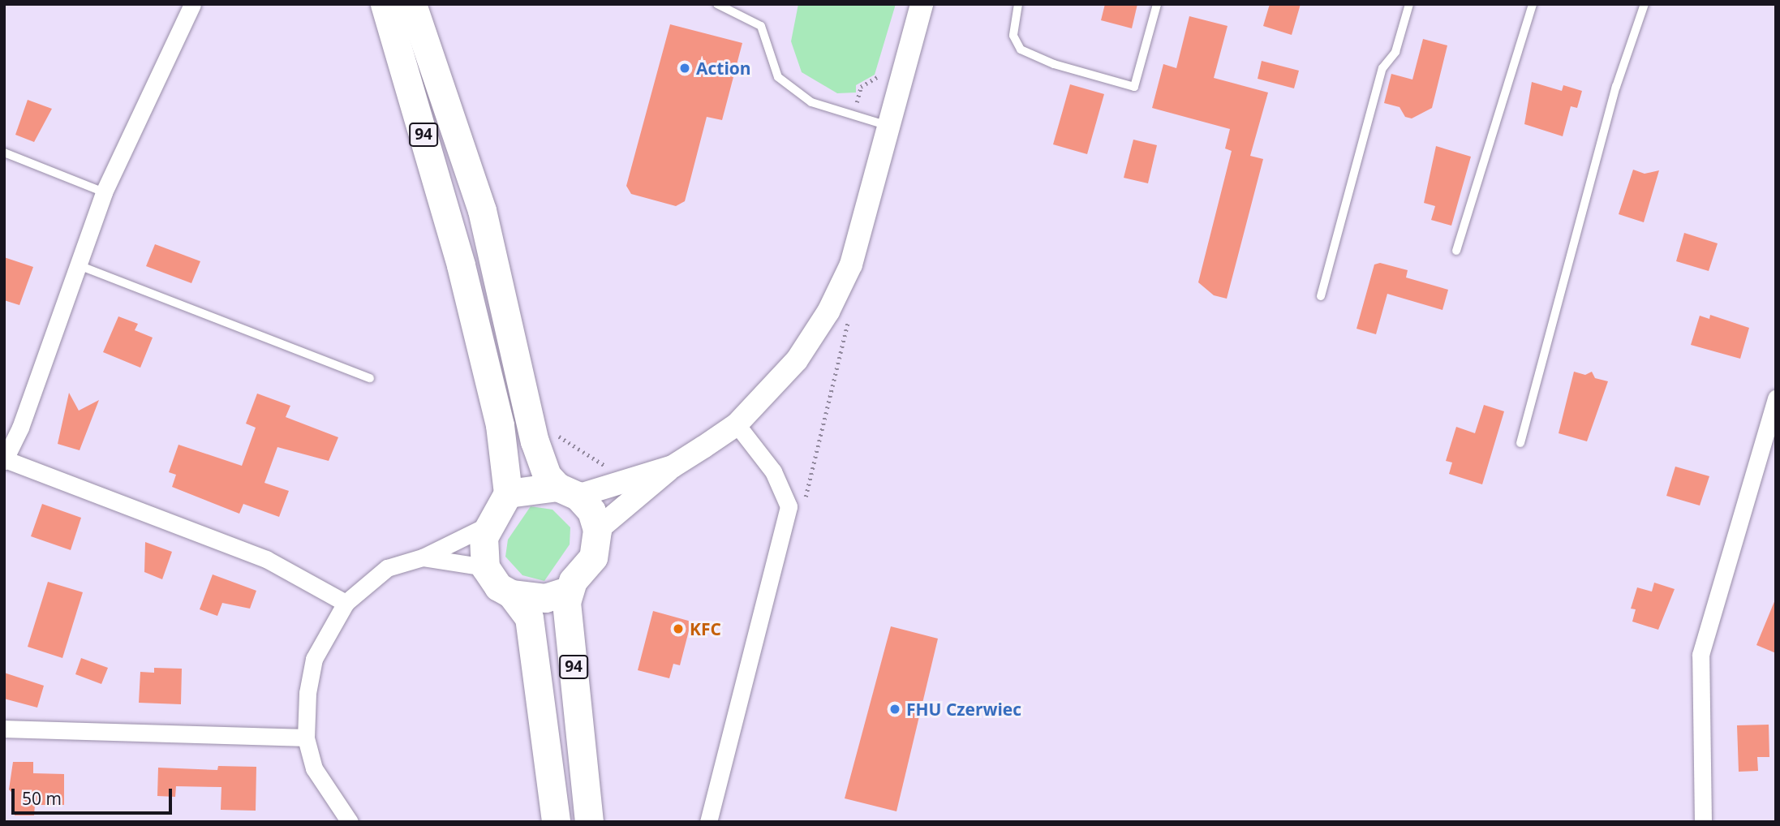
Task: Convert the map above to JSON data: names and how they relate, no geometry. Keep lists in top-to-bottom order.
{
  "streets": {
    "main road": ["94"]
  },
  "places": ["Action", "KFC", "FHU Czerwiec"],
  "scale_bar": "50 m"
}
